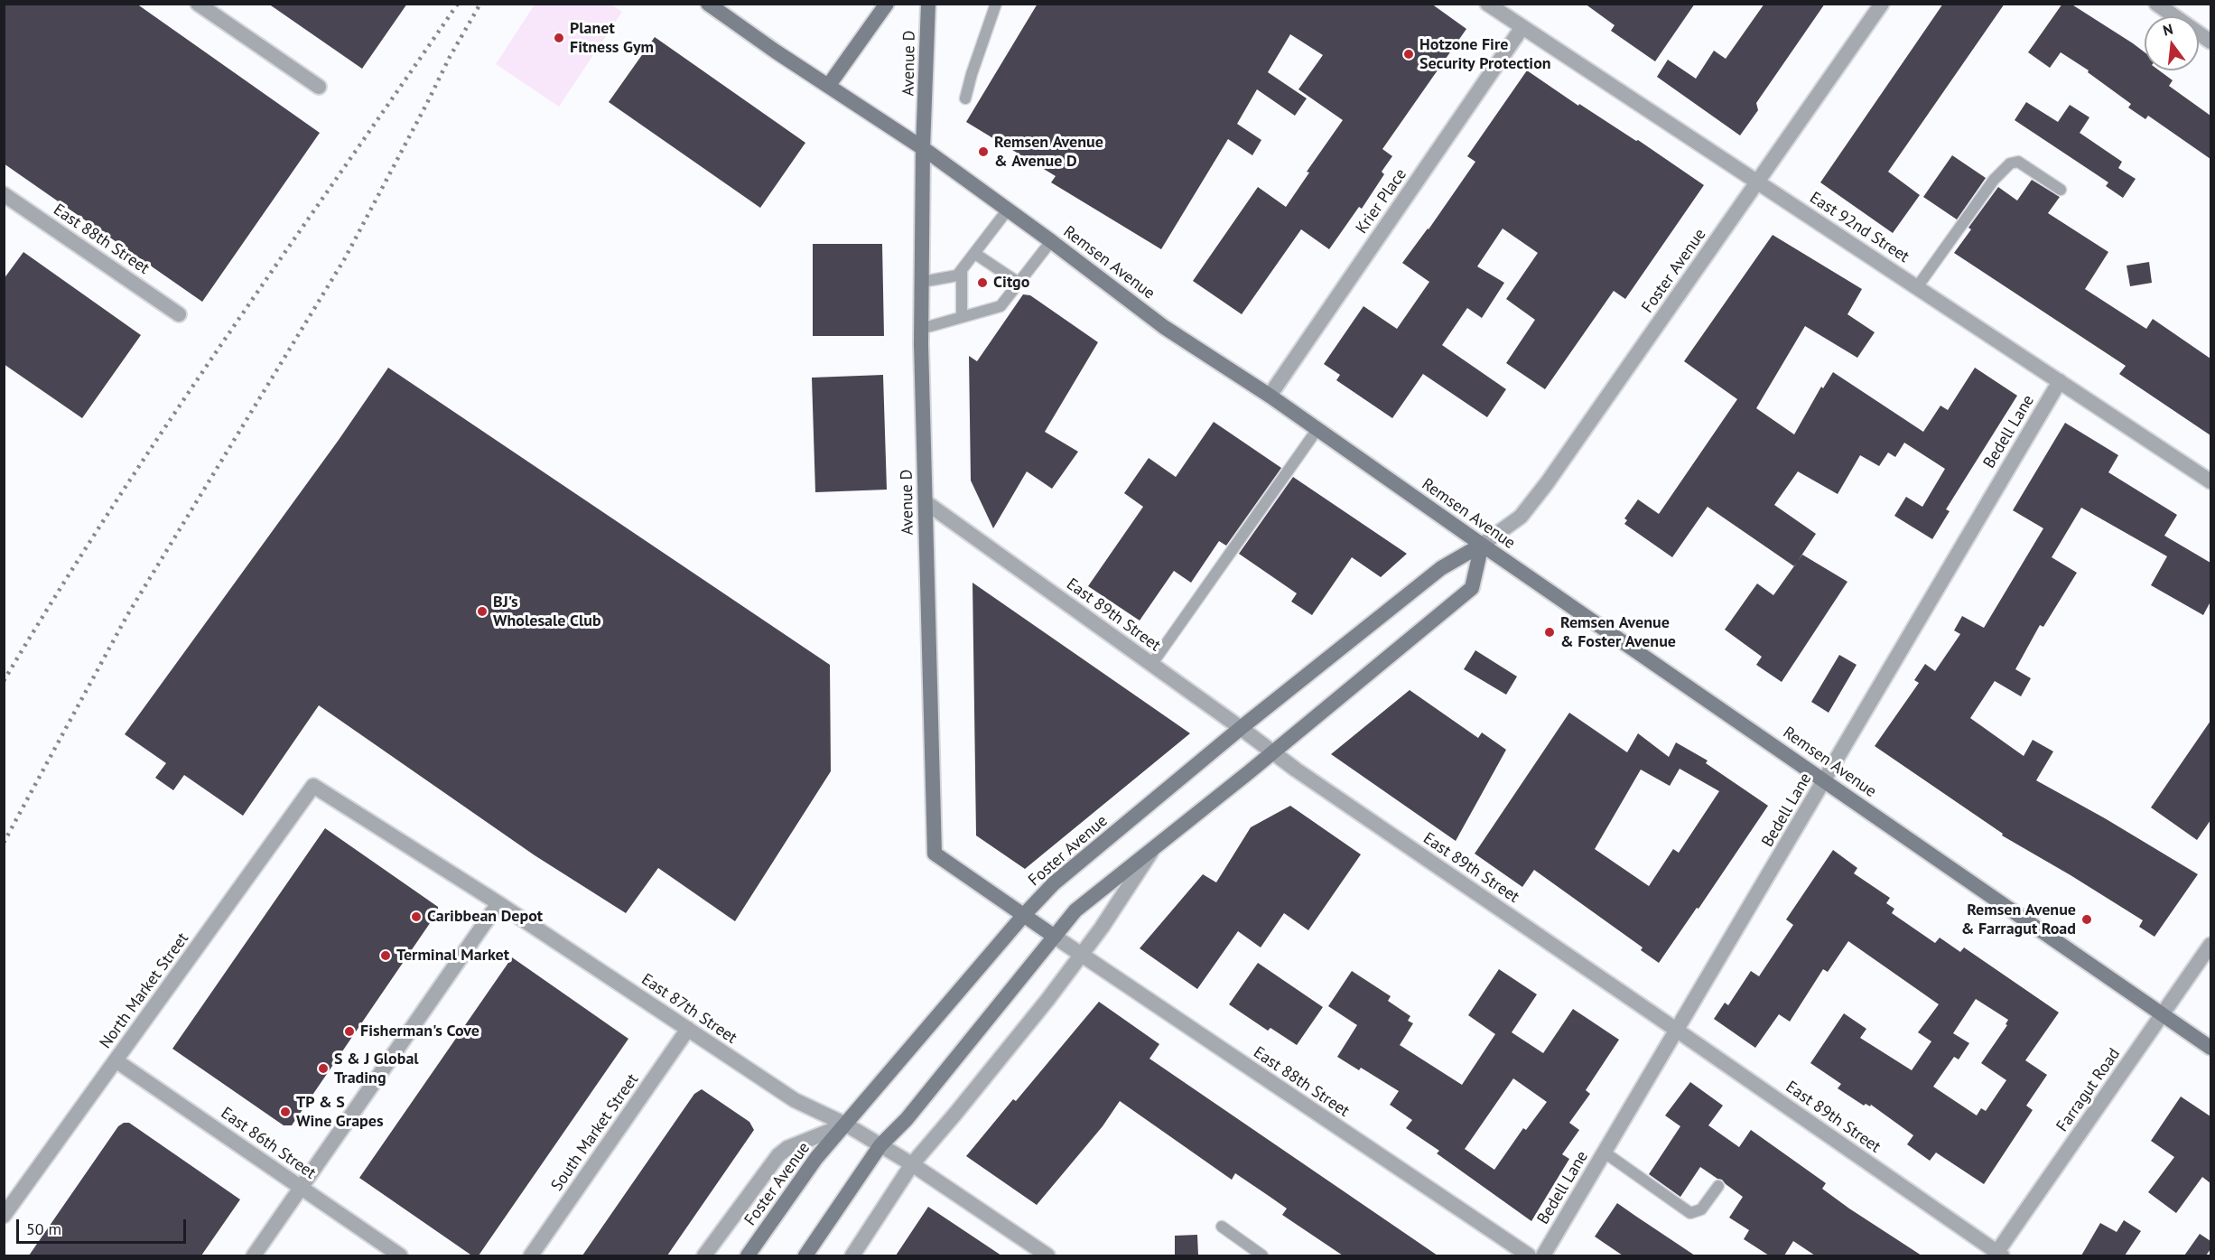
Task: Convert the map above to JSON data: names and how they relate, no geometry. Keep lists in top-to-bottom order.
{
  "streets": {
    "main road": ["Avenue D", "Remsen Avenue", "Foster Avenue"],
    "street": [
      "Krier Place",
      "East 92nd Street",
      "East 88th Street",
      "Bedell Lane",
      "East 89th Street",
      "North Market Street",
      "East 87th Street",
      "Farragut Road",
      "South Market Street",
      "East 86th Street"
    ]
  },
  "crossings": [
    ["Avenue D", "East 88th Street"],
    ["Avenue D", "Remsen Avenue"],
    ["Avenue D", "Foster Avenue"],
    ["Avenue D", "East 89th Street"],
    ["Krier Place", "East 92nd Street"],
    ["Krier Place", "Remsen Avenue"],
    ["East 92nd Street", "Foster Avenue"],
    ["East 92nd Street", "Bedell Lane"],
    ["Remsen Avenue", "Foster Avenue"],
    ["Remsen Avenue", "Bedell Lane"],
    ["Remsen Avenue", "Farragut Road"],
    ["Foster Avenue", "East 89th Street"],
    ["Foster Avenue", "East 87th Street"],
    ["Bedell Lane", "East 89th Street"],
    ["East 89th Street", "Farragut Road"],
    ["North Market Street", "East 87th Street"],
    ["North Market Street", "East 86th Street"],
    ["East 87th Street", "South Market Street"]
  ],
  "places": [
    "Planet Fitness Gym",
    "Hotzone Fire Security Protection",
    "Remsen Avenue & Avenue D",
    "Citgo",
    "BJ's Wholesale Club",
    "Remsen Avenue & Foster Avenue",
    "Caribbean Depot",
    "Remsen Avenue & Farragut Road",
    "Terminal Market",
    "Fisherman's Cove",
    "S & J Global Trading",
    "TP & S Wine Grapes"
  ],
  "scale_bar": "50 m",
  "north": "top"
}
